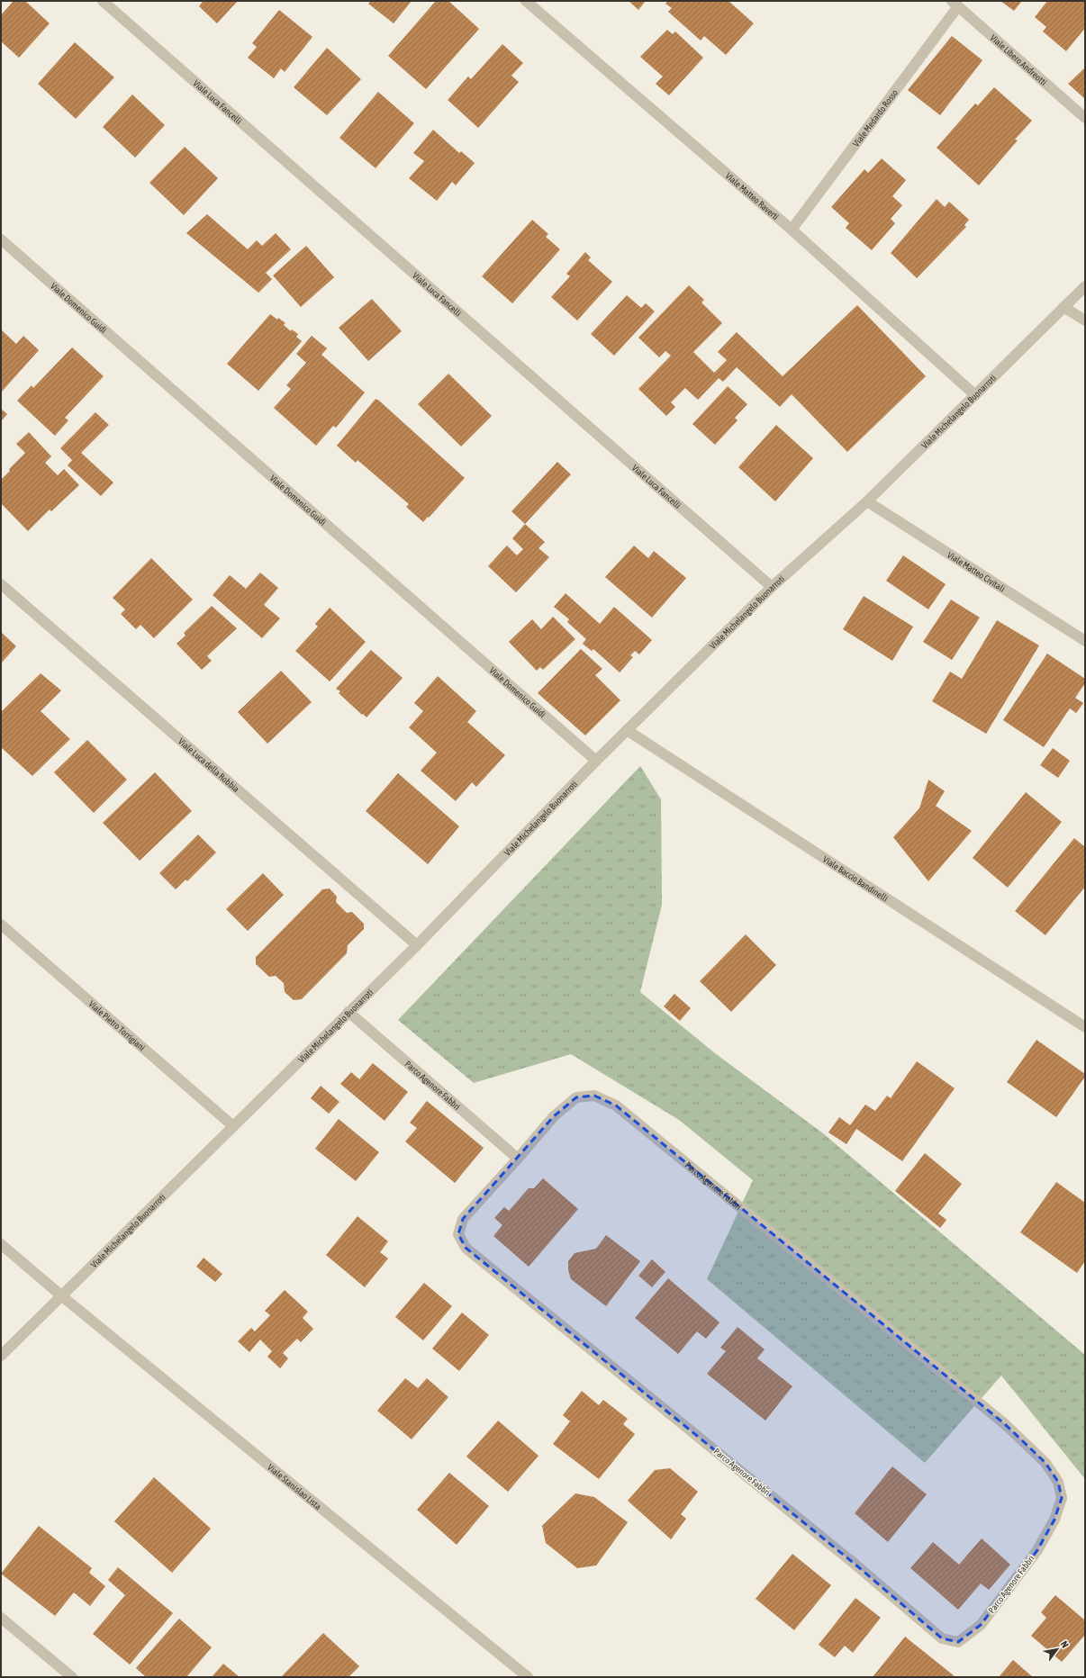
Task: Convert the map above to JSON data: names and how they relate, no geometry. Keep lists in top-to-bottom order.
{
  "streets": {
    "street": [
      "Viale Libero Andreotti",
      "Viale Luca Fancelli",
      "Viale Medardo Rosso",
      "Viale Matteo Raverti",
      "Viale Domenico Guidi",
      "Viale Michelangelo Buonarroti",
      "Viale Matteo Civitali",
      "Viale Luca della Robbia",
      "Viale Baccio Bandinelli",
      "Viale Pietro Torrigiani",
      "Parco Agenore Fabbri",
      "Viale Stanislao Lista"
    ]
  },
  "crossings": [
    ["Viale Libero Andreotti", "Viale Medardo Rosso"],
    ["Viale Luca Fancelli", "Viale Michelangelo Buonarroti"],
    ["Viale Medardo Rosso", "Viale Matteo Raverti"],
    ["Viale Matteo Raverti", "Viale Michelangelo Buonarroti"],
    ["Viale Domenico Guidi", "Viale Michelangelo Buonarroti"],
    ["Viale Michelangelo Buonarroti", "Viale Matteo Civitali"],
    ["Viale Michelangelo Buonarroti", "Viale Luca della Robbia"],
    ["Viale Michelangelo Buonarroti", "Viale Baccio Bandinelli"],
    ["Viale Michelangelo Buonarroti", "Viale Pietro Torrigiani"],
    ["Viale Michelangelo Buonarroti", "Parco Agenore Fabbri"],
    ["Viale Michelangelo Buonarroti", "Viale Stanislao Lista"]
  ],
  "north": "top right"
}
